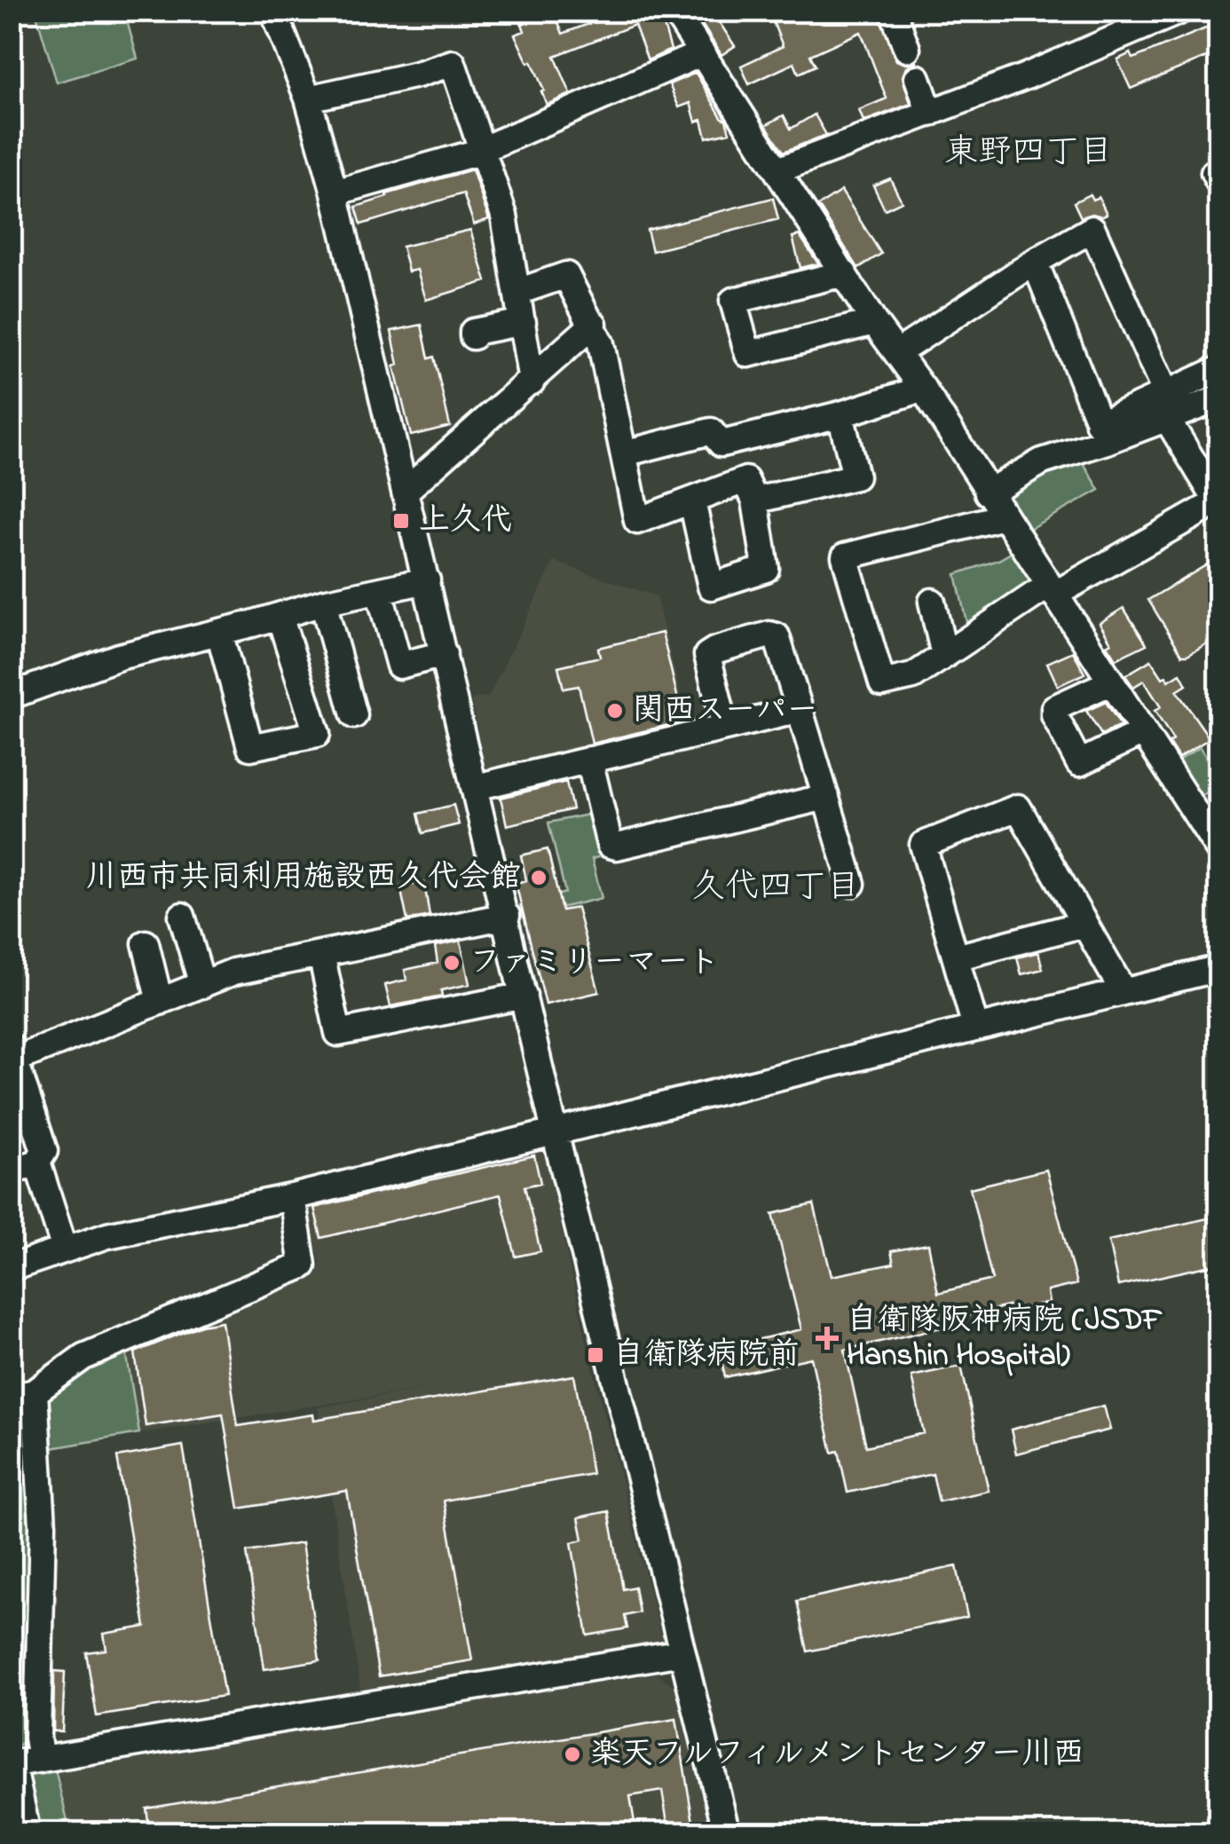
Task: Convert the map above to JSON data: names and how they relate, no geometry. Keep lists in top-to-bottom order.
{
  "districts": ["東野四丁目", "久代四丁目"],
  "places": {
    "transit": ["上久代", "自衛隊病院前"],
    "other": [
      "関西スーパー",
      "川西市共同利用施設西久代会館",
      "ファミリーマート",
      "楽天フルフィルメントセンター川西"
    ],
    "health": ["自衛隊阪神病院 (JSDF Hanshin Hospital)"]
  }
}
